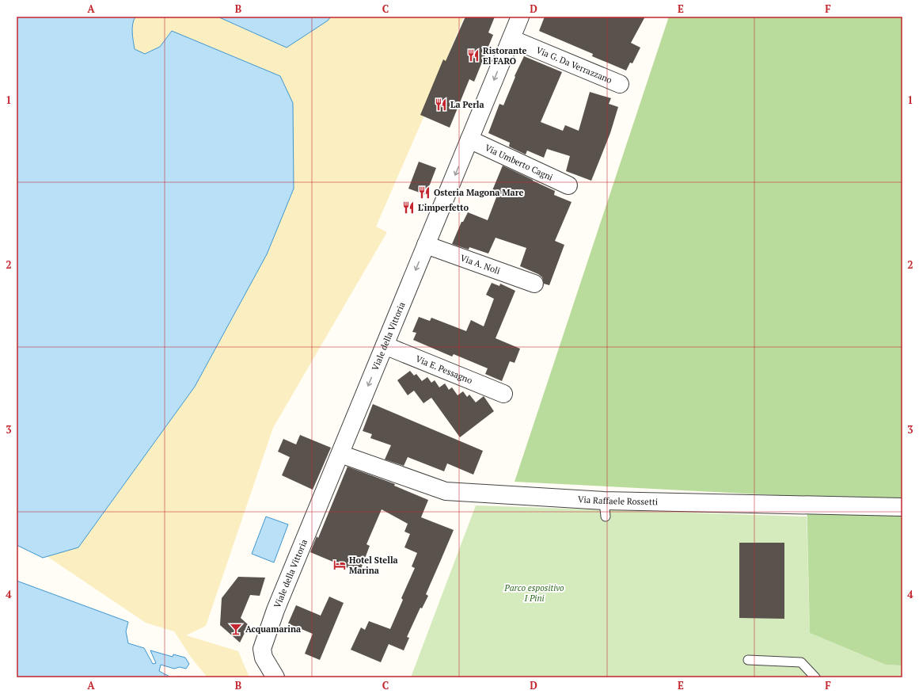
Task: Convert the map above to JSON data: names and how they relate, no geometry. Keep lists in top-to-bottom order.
{
  "streets": {
    "street": [
      "Via G. Da Verrazzano",
      "Via Umberto Cagni",
      "Via A. Noli",
      "Viale della Vittoria",
      "Via E. Pessagno",
      "Via Raffaele Rossetti"
    ]
  },
  "crossings": [
    ["Via G. Da Verrazzano", "Viale della Vittoria"],
    ["Via Umberto Cagni", "Viale della Vittoria"],
    ["Via A. Noli", "Viale della Vittoria"],
    ["Viale della Vittoria", "Via E. Pessagno"],
    ["Viale della Vittoria", "Via Raffaele Rossetti"]
  ],
  "one_way": ["Viale della Vittoria"],
  "parks": ["Parco espositivo I Pini"],
  "places": {
    "restaurant": [
      "Ristorante El FARO",
      "La Perla",
      "Osteria Magona Mare",
      "L'imperfetto"
    ],
    "hotel": ["Hotel Stella Marina"],
    "bar": ["Acquamarina"]
  },
  "grid": {
    "columns": [
      "A",
      "B",
      "C",
      "D",
      "E",
      "F"
    ],
    "rows": [
      "1",
      "2",
      "3",
      "4"
    ]
  }
}
